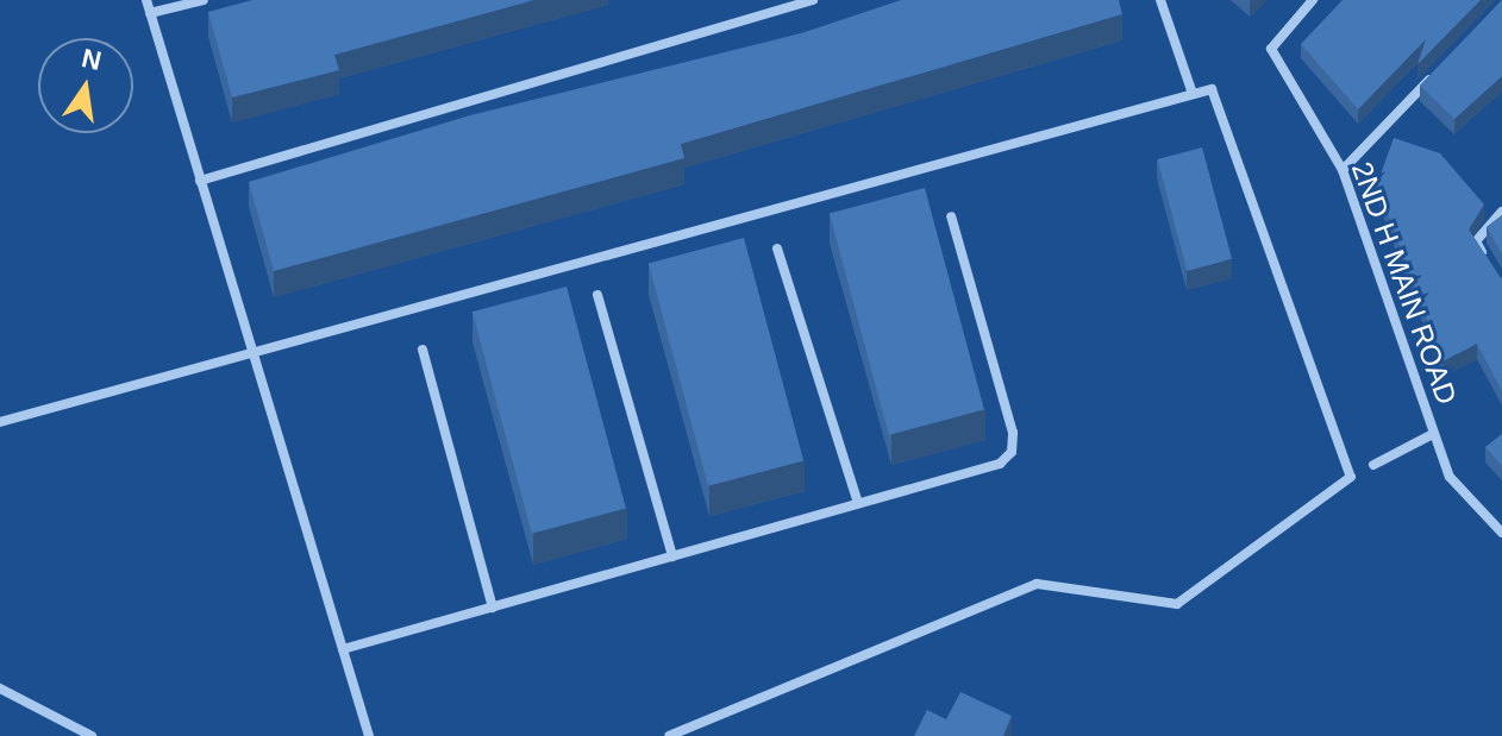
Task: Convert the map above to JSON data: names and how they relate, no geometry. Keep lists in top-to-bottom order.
{
  "streets": {
    "street": ["2ND H MAIN ROAD"]
  },
  "north": "top"
}
